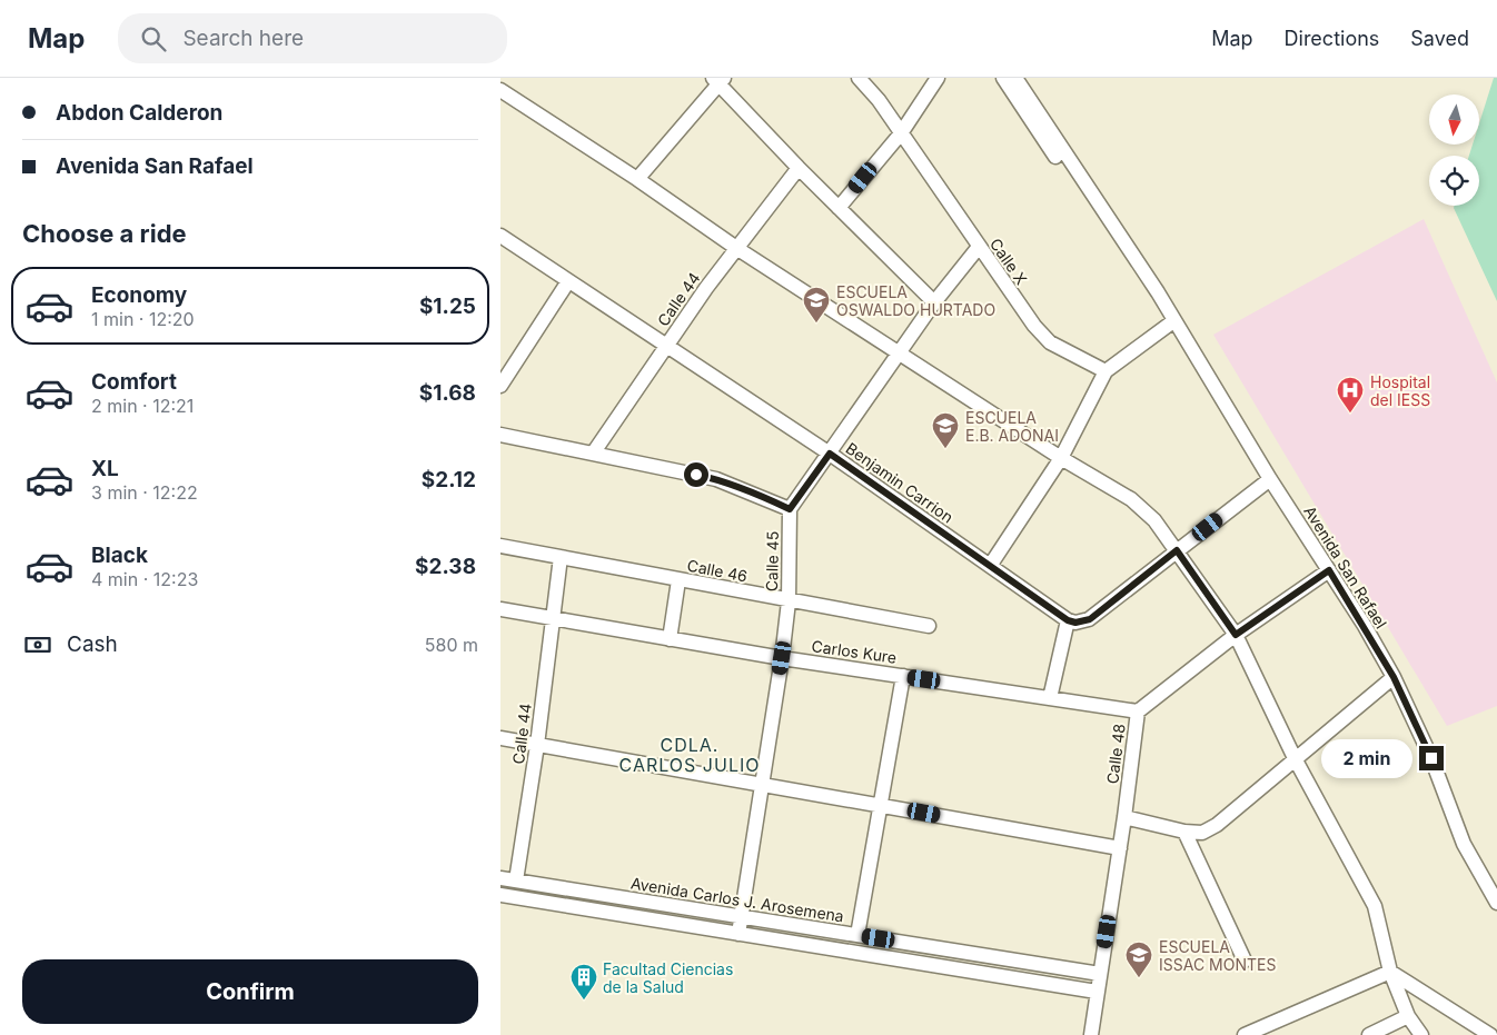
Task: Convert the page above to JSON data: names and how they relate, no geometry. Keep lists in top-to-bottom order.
{
  "streets": {
    "street": [
      "Calle X",
      "Calle 44",
      "Benjamin Carrion",
      "Calle 45",
      "Avenida San Rafael",
      "Calle 46",
      "Carlos Kure",
      "Calle 48",
      "Avenida Carlos J. Arosemena"
    ]
  },
  "crossings": [
    ["Calle 44", "Benjamin Carrion"],
    ["Calle 44", "Calle 46"],
    ["Calle 44", "Carlos Kure"],
    ["Calle 44", "Avenida Carlos J. Arosemena"],
    ["Calle 45", "Calle 46"],
    ["Calle 45", "Carlos Kure"],
    ["Calle 45", "Avenida Carlos J. Arosemena"],
    ["Avenida San Rafael", "Calle 48"],
    ["Carlos Kure", "Calle 48"],
    ["Calle 48", "Avenida Carlos J. Arosemena"]
  ],
  "districts": ["CDLA. CARLOS JULIO"],
  "places": {
    "school or university": ["ESCUELA OSWALDO HURTADO", "ESCUELA E.B. ADONAI", "ESCUELA ISSAC MONTES"],
    "hospital": ["Hospital del IESS"],
    "building": ["Facultad Ciencias de la Salud"]
  },
  "north": "bottom",
  "page": {
    "header": "Map",
    "search": "Search here",
    "nav": ["Map", "Directions", "Saved"],
    "banner": ["Abdon Calderon", "Avenida San Rafael"],
    "heading": "Choose a ride",
    "list": [
      {
        "name": "Economy",
        "note": "1 min · 12:20",
        "value": "$1.25"
      },
      {
        "name": "Comfort",
        "note": "2 min · 12:21",
        "value": "$1.68"
      },
      {
        "name": "XL",
        "note": "3 min · 12:22",
        "value": "$2.12"
      },
      {
        "name": "Black",
        "note": "4 min · 12:23",
        "value": "$2.38"
      }
    ],
    "pay": ["Cash", "580 m"],
    "bubble": "2 min",
    "buttons": "Confirm"
  }
}
